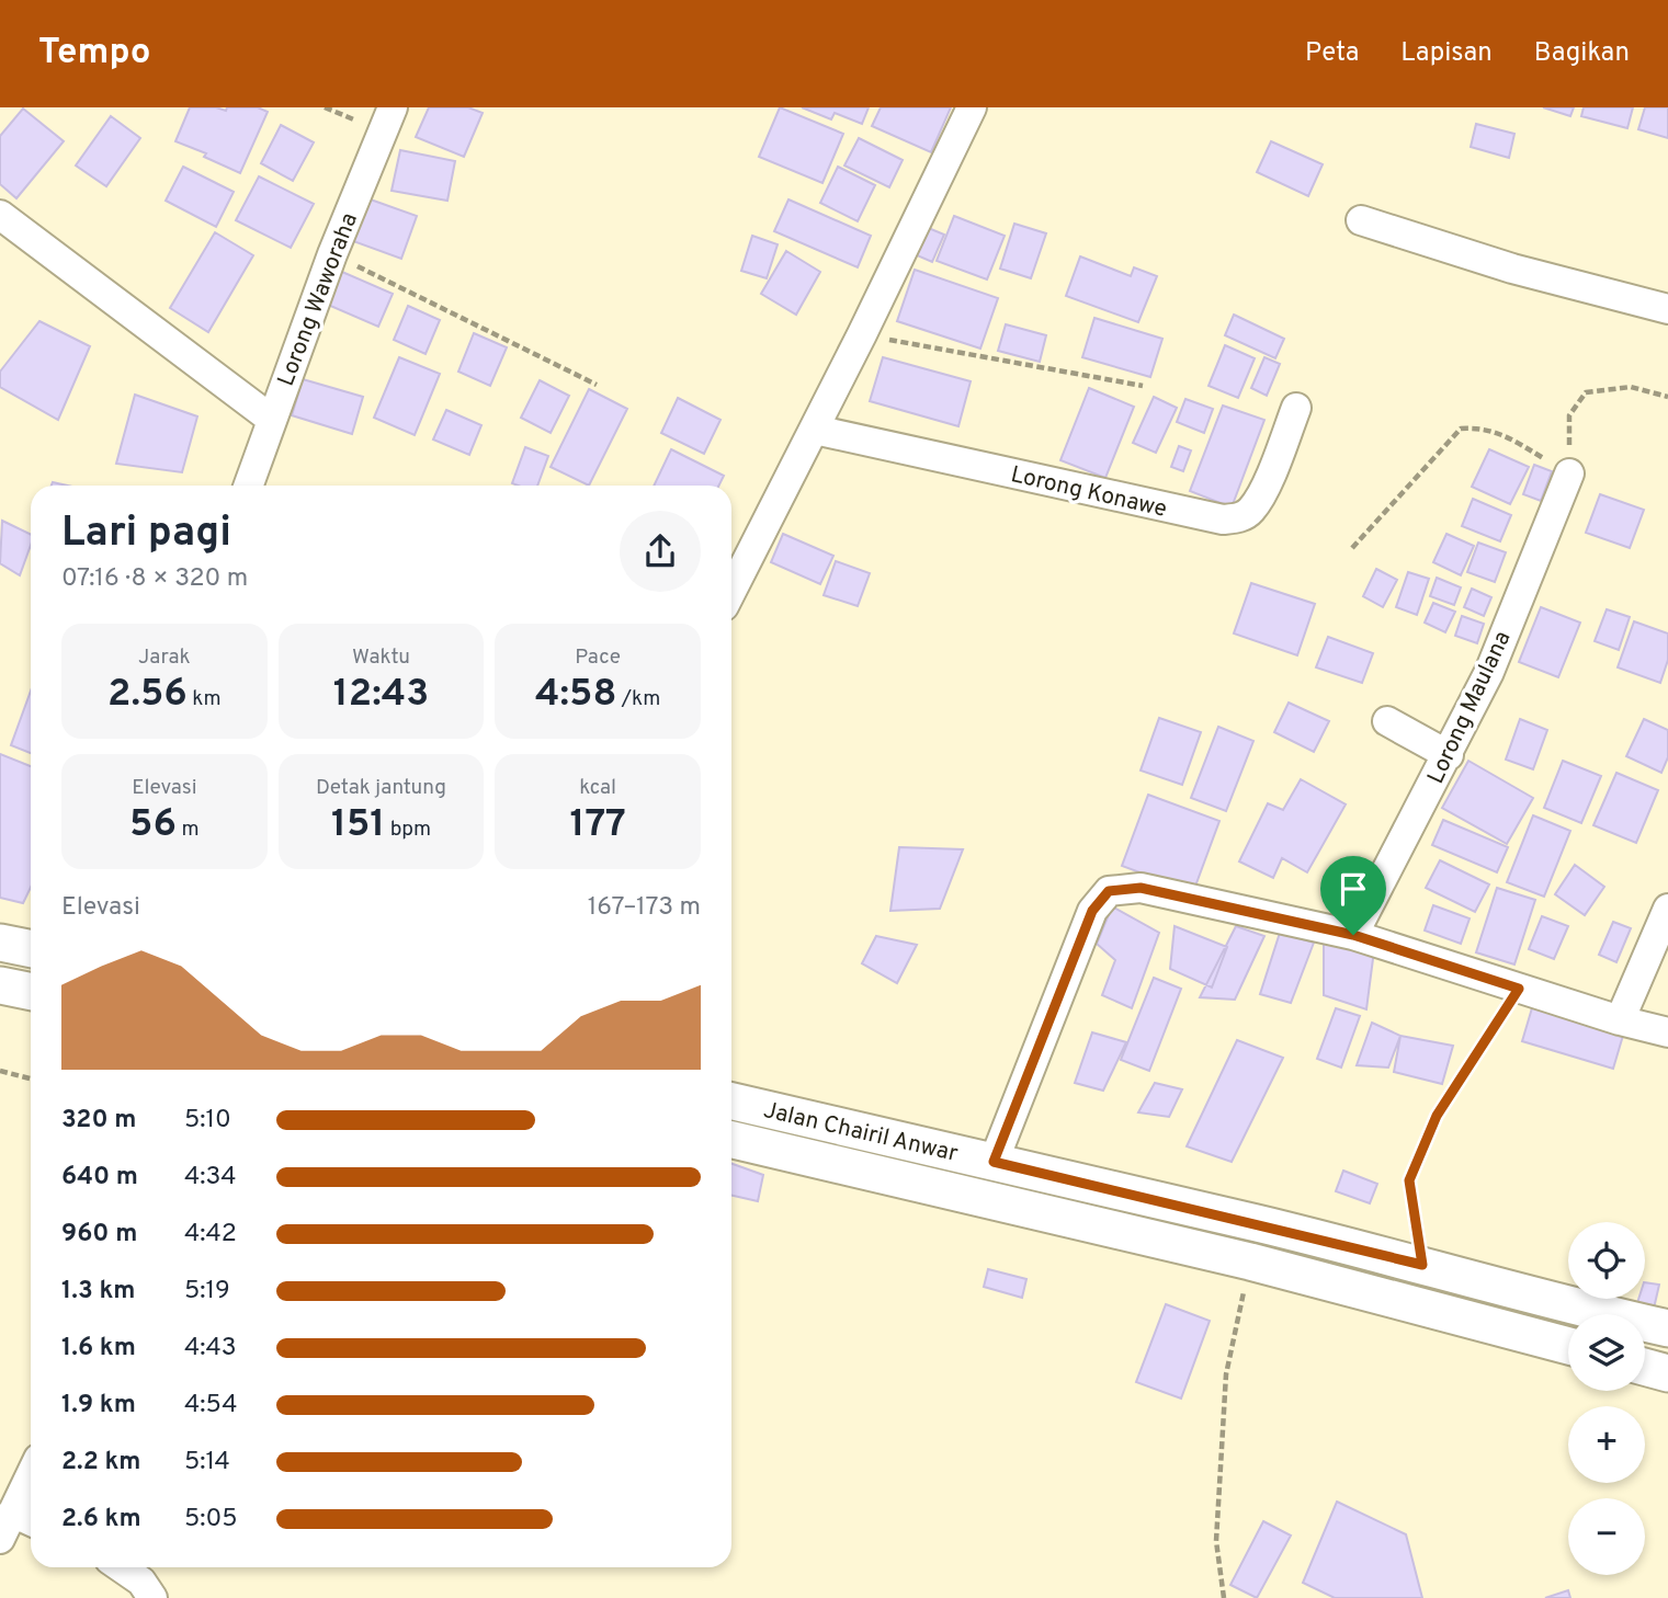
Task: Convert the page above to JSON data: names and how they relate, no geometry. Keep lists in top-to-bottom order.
{
  "streets": {
    "main road": ["Jalan Chairil Anwar"],
    "street": ["Lorong Waworaha", "Lorong Konawe", "Lorong Maulana"]
  },
  "page": {
    "header": "Tempo",
    "nav": ["Peta", "Lapisan", "Bagikan"],
    "heading": ["Lari pagi", "07:16 · 8 × 320 m"],
    "stats": [
      ["Jarak", "2.56 km"],
      ["Waktu", "12:43"],
      ["Pace", "4:58 /km"],
      ["Elevasi", "56 m"],
      ["Detak jantung", "151 bpm"],
      ["kcal", "177"]
    ],
    "chart": ["Elevasi", "167–173 m"],
    "list": [
      {
        "name": "320 m",
        "note": "5:10"
      },
      {
        "name": "640 m",
        "note": "4:34"
      },
      {
        "name": "960 m",
        "note": "4:42"
      },
      {
        "name": "1.3 km",
        "note": "5:19"
      },
      {
        "name": "1.6 km",
        "note": "4:43"
      },
      {
        "name": "1.9 km",
        "note": "4:54"
      },
      {
        "name": "2.2 km",
        "note": "5:14"
      },
      {
        "name": "2.6 km",
        "note": "5:05"
      }
    ],
    "map_buttons": ["+", "−"]
  }
}
